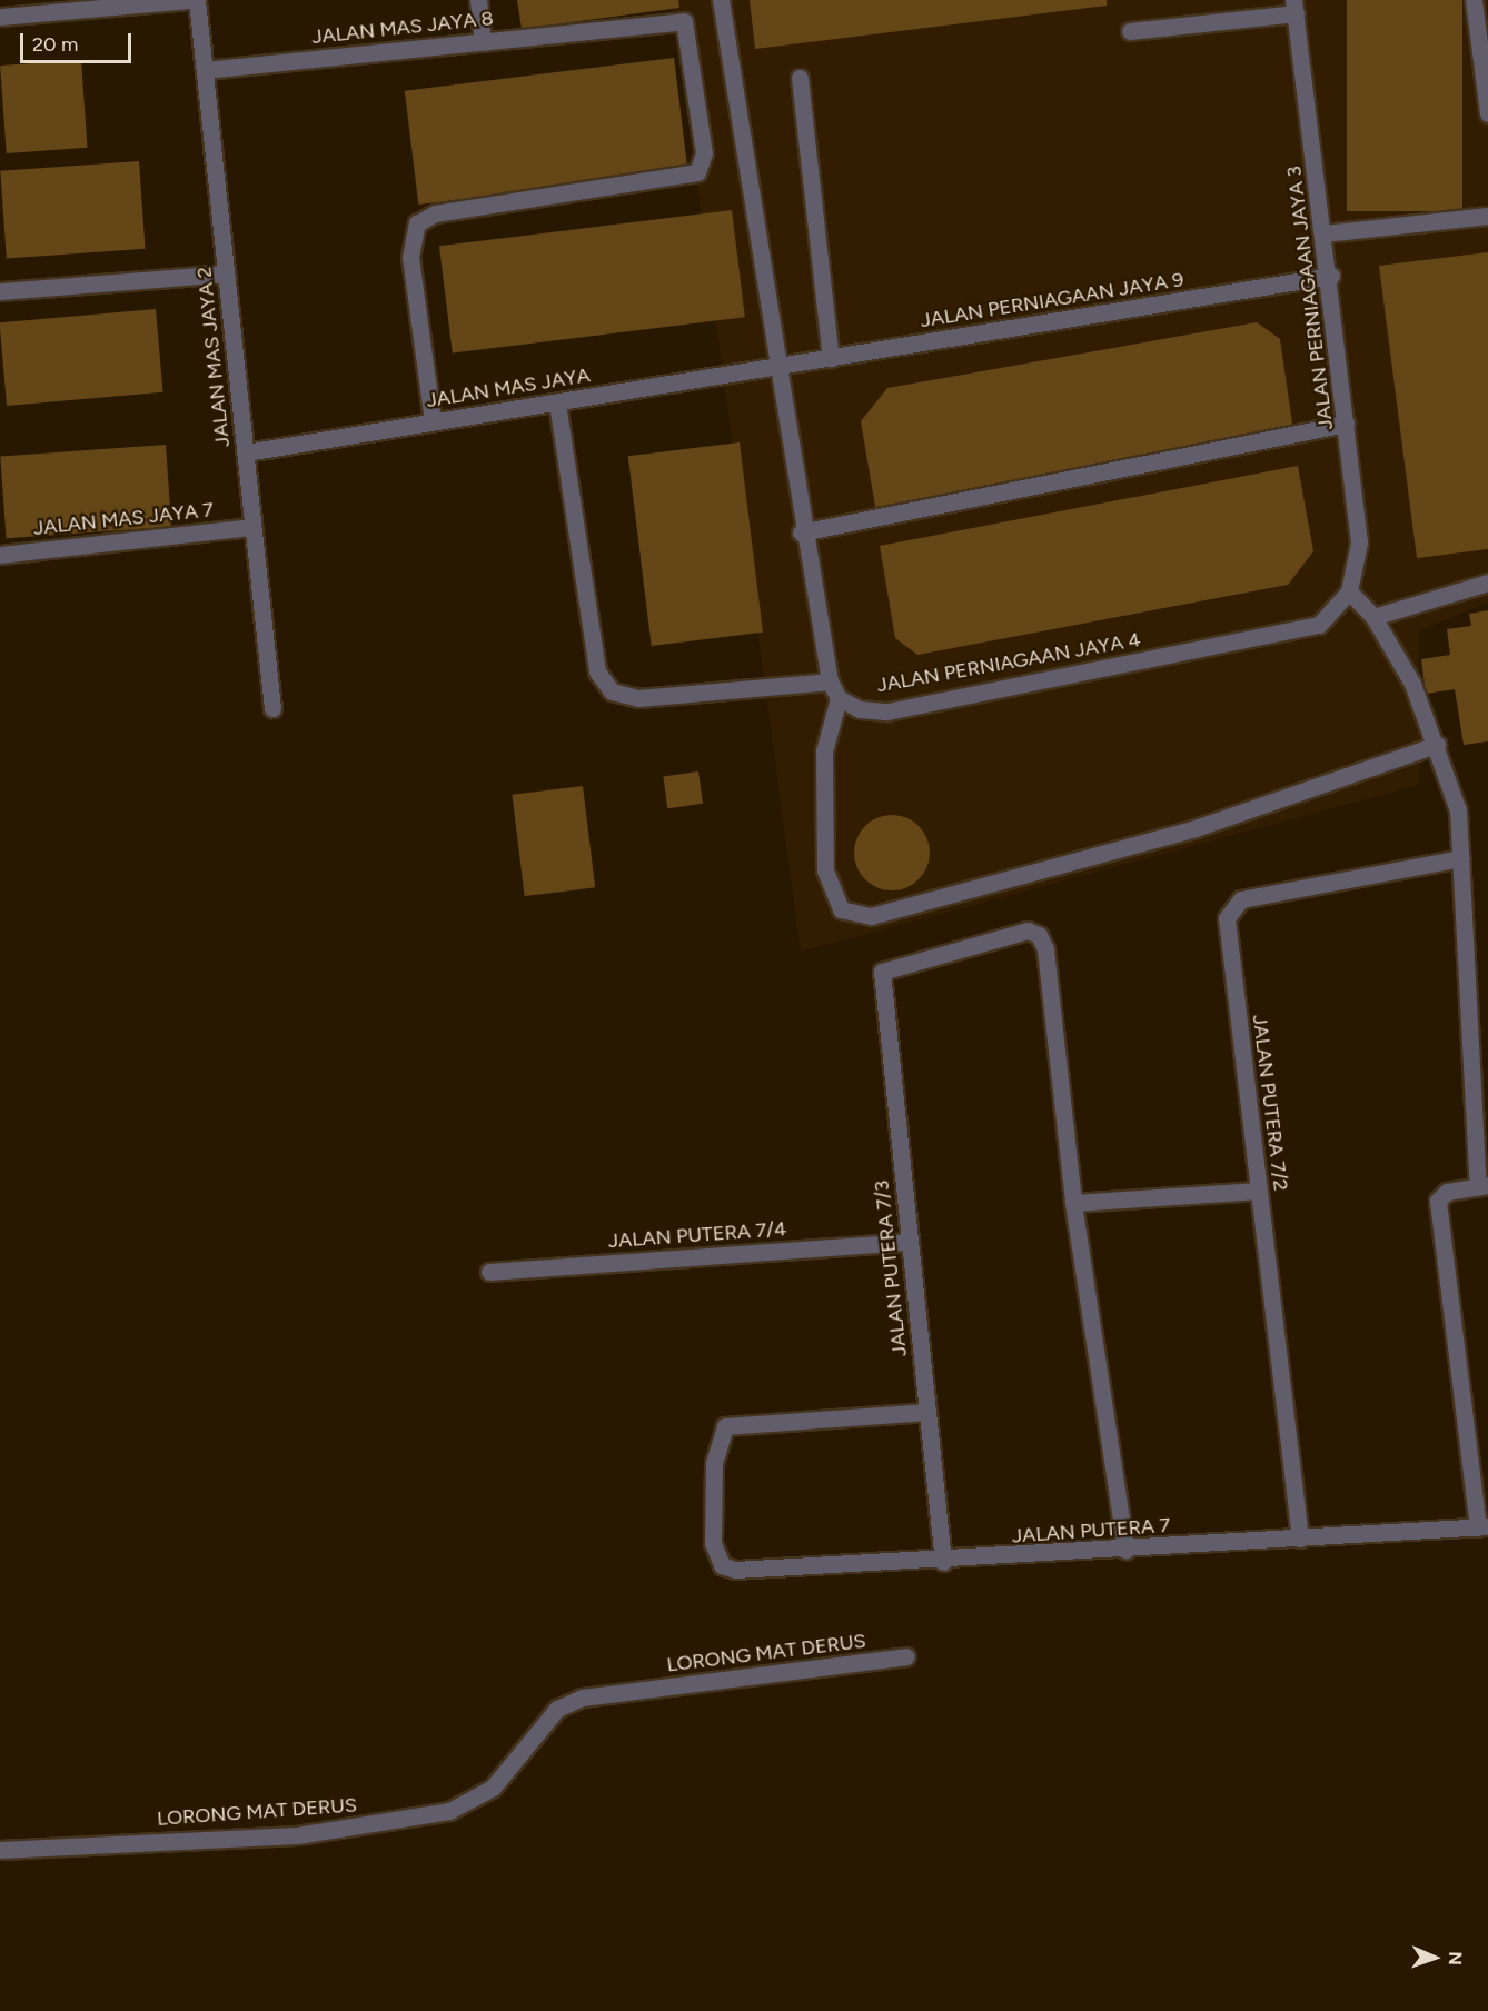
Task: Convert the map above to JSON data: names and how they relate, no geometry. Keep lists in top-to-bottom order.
{
  "streets": {
    "street": [
      "JALAN MAS JAYA 8",
      "JALAN PERNIAGAAN JAYA 3",
      "JALAN PERNIAGAAN JAYA 9",
      "JALAN MAS JAYA 2",
      "JALAN MAS JAYA",
      "JALAN MAS JAYA 7",
      "JALAN PERNIAGAAN JAYA 4",
      "JALAN PUTERA 7/2",
      "JALAN PUTERA 7/4",
      "JALAN PUTERA 7/3",
      "JALAN PUTERA 7",
      "LORONG MAT DERUS"
    ]
  },
  "crossings": [
    ["JALAN MAS JAYA 8", "JALAN MAS JAYA 2"],
    ["JALAN MAS JAYA 8", "JALAN MAS JAYA"],
    ["JALAN PERNIAGAAN JAYA 3", "JALAN PERNIAGAAN JAYA 9"],
    ["JALAN PERNIAGAAN JAYA 3", "JALAN PERNIAGAAN JAYA 4"],
    ["JALAN PERNIAGAAN JAYA 9", "JALAN MAS JAYA"],
    ["JALAN MAS JAYA 2", "JALAN MAS JAYA"],
    ["JALAN MAS JAYA 2", "JALAN MAS JAYA 7"],
    ["JALAN PUTERA 7/2", "JALAN PUTERA 7"],
    ["JALAN PUTERA 7/4", "JALAN PUTERA 7/3"],
    ["JALAN PUTERA 7/3", "JALAN PUTERA 7"]
  ],
  "scale_bar": "20 m",
  "north": "right"
}
